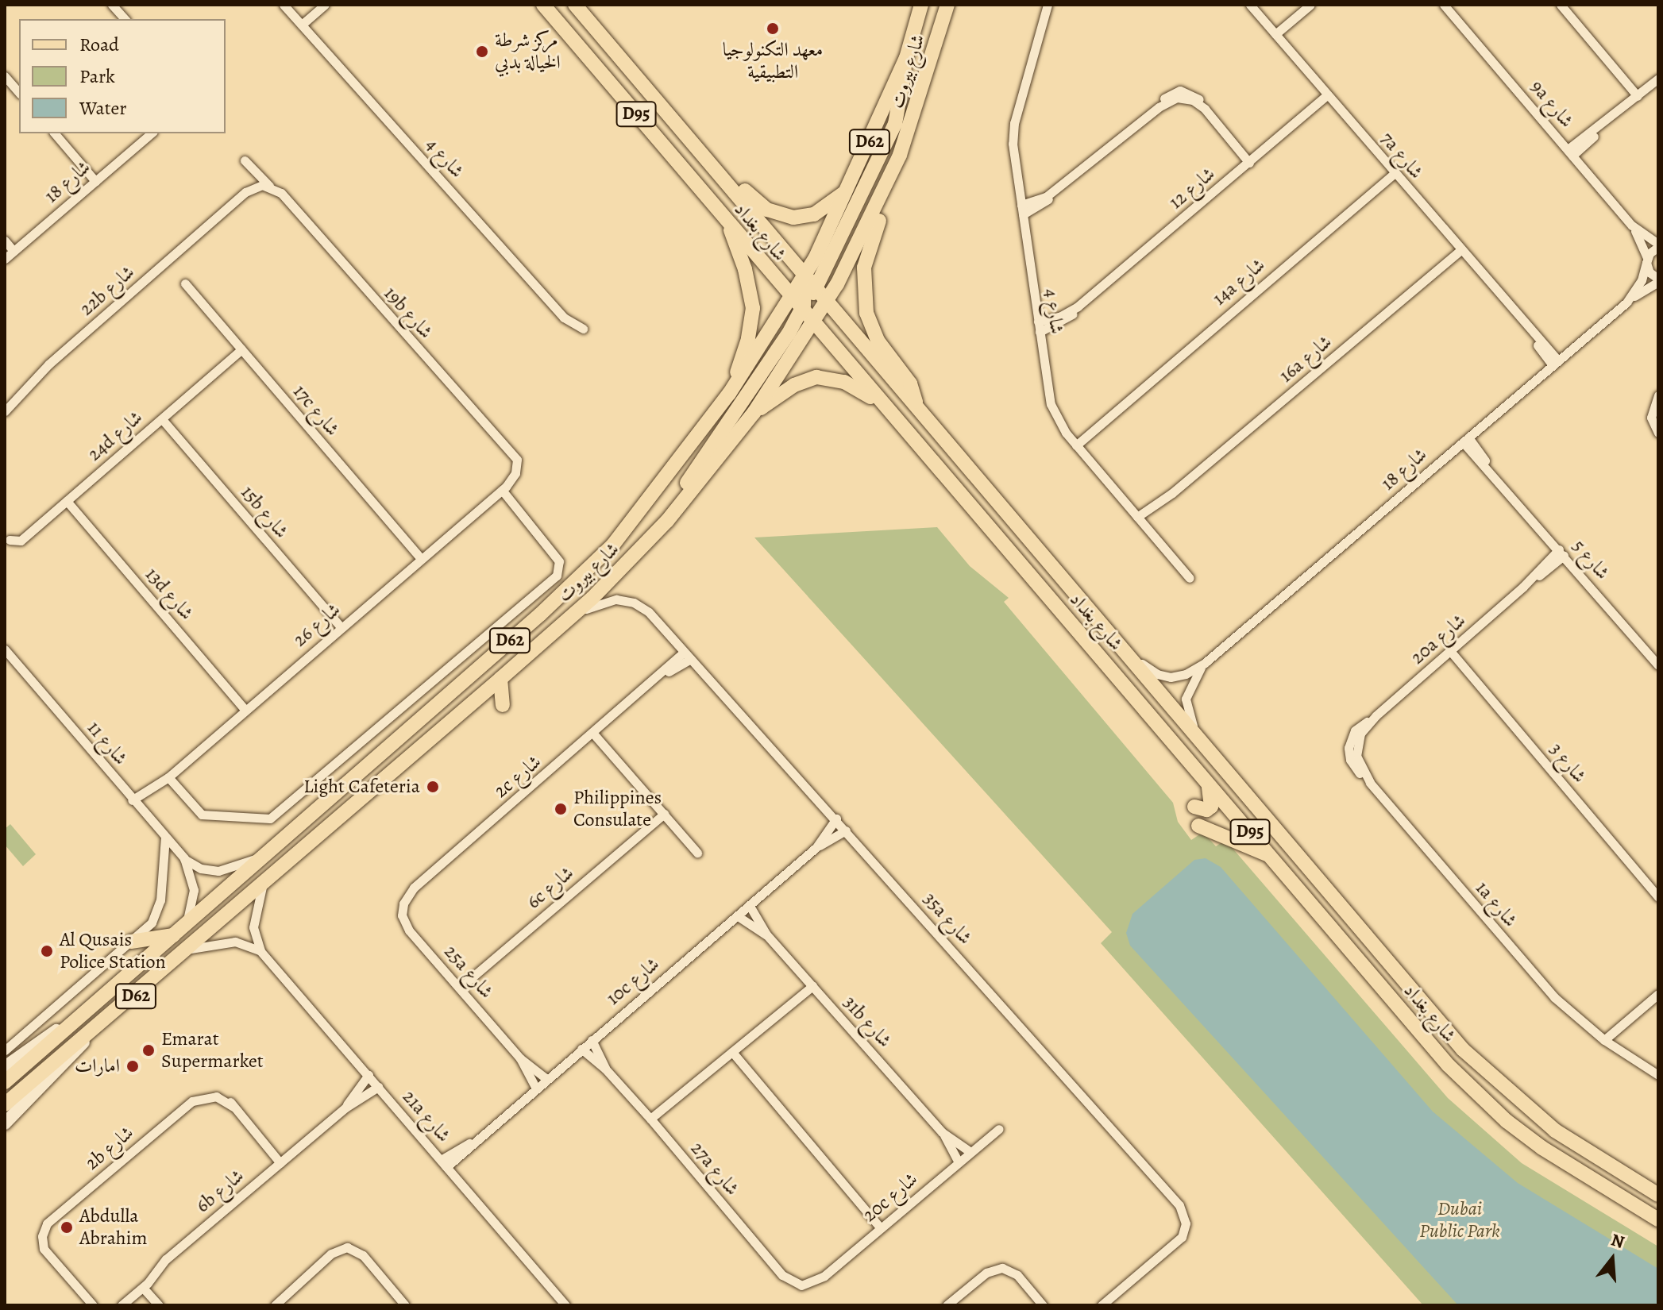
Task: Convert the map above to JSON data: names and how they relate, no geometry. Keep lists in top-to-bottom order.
{
  "streets": {
    "main road": [
      "شارع بيروت",
      "D95",
      "D62",
      "شارع بغداد"
    ],
    "street": [
      "9a شارع",
      "7a شارع",
      "شارع 4",
      "شارع 18",
      "شارع 12",
      "14a شارع",
      "22b شارع",
      "19b شارع",
      "16a شارع",
      "17c شارع",
      "24d شارع",
      "15b شارع",
      "شارع 5",
      "13d شارع",
      "شارع 26",
      "20a شارع",
      "شارع 11",
      "شارع 3",
      "2c شارع",
      "6c شارع",
      "1a شارع",
      "35a شارع",
      "25a شارع",
      "10c شارع",
      "31b شارع",
      "21a شارع",
      "2b شارع",
      "27a شارع",
      "6b شارع",
      "20c شارع"
    ]
  },
  "crossings": [
    ["شارع بيروت", "شارع بغداد"],
    ["شارع بيروت", "شارع 11"],
    ["شارع بيروت", "35a شارع"],
    ["شارع بيروت", "21a شارع"],
    ["9a شارع", "شارع 18"],
    ["7a شارع", "شارع 18"],
    ["7a شارع", "شارع 12"],
    ["7a شارع", "14a شارع"],
    ["7a شارع", "16a شارع"],
    ["شارع 4", "شارع 12"],
    ["شارع 4", "14a شارع"],
    ["شارع 4", "16a شارع"],
    ["شارع 18", "شارع بغداد"],
    ["شارع 18", "شارع 5"],
    ["22b شارع", "19b شارع"],
    ["19b شارع", "شارع 26"],
    ["17c شارع", "24d شارع"],
    ["17c شارع", "شارع 26"],
    ["24d شارع", "15b شارع"],
    ["24d شارع", "13d شارع"],
    ["15b شارع", "شارع 26"],
    ["شارع 5", "20a شارع"],
    ["13d شارع", "شارع 26"],
    ["شارع 26", "شارع 11"],
    ["20a شارع", "شارع 3"],
    ["20a شارع", "1a شارع"],
    ["2c شارع", "35a شارع"],
    ["2c شارع", "25a شارع"],
    ["6c شارع", "25a شارع"],
    ["35a شارع", "10c شارع"],
    ["25a شارع", "10c شارع"],
    ["10c شارع", "31b شارع"],
    ["10c شارع", "21a شارع"],
    ["10c شارع", "27a شارع"],
    ["31b شارع", "20c شارع"],
    ["21a شارع", "6b شارع"],
    ["2b شارع", "6b شارع"],
    ["27a شارع", "20c شارع"]
  ],
  "parks": ["Dubai Public Park"],
  "places": [
    "معهد التكنولوجيا التطبيقية",
    "مركز شرطة الخيالة بدبي",
    "Light Cafeteria",
    "Philippines Consulate",
    "Al Qusais Police Station",
    "Emarat Supermarket",
    "امارات",
    "Abdulla Abrahim"
  ],
  "legend": ["Road", "Park", "Water"],
  "north": "top"
}
